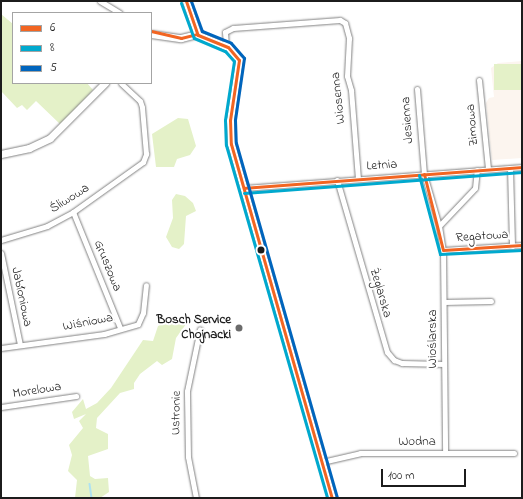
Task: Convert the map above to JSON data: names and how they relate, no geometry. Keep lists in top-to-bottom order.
{
  "streets": {
    "street": [
      "Wiosenna",
      "Jesienna",
      "Zimowa",
      "Letnia",
      "Śliwowa",
      "Regatowa",
      "Gruszowa",
      "Żeglarska",
      "Jabłoniowa",
      "Wiśniowa",
      "Wioślarska",
      "Morelowa",
      "Ustronie",
      "Wodna"
    ]
  },
  "crossings": [
    ["Wiosenna", "Letnia"],
    ["Jesienna", "Letnia"],
    ["Jesienna", "Wioślarska"],
    ["Zimowa", "Letnia"],
    ["Letnia", "Żeglarska"],
    ["Letnia", "Wioślarska"],
    ["Śliwowa", "Gruszowa"],
    ["Regatowa", "Wioślarska"],
    ["Gruszowa", "Wiśniowa"],
    ["Żeglarska", "Wioślarska"],
    ["Jabłoniowa", "Wiśniowa"],
    ["Wioślarska", "Wodna"]
  ],
  "places": ["Bosch Service Chojnacki"],
  "lines": ["transit line 6", "transit line 5", "transit line 8"],
  "legend": ["6", "8", "5"],
  "scale_bar": "100 m"
}
